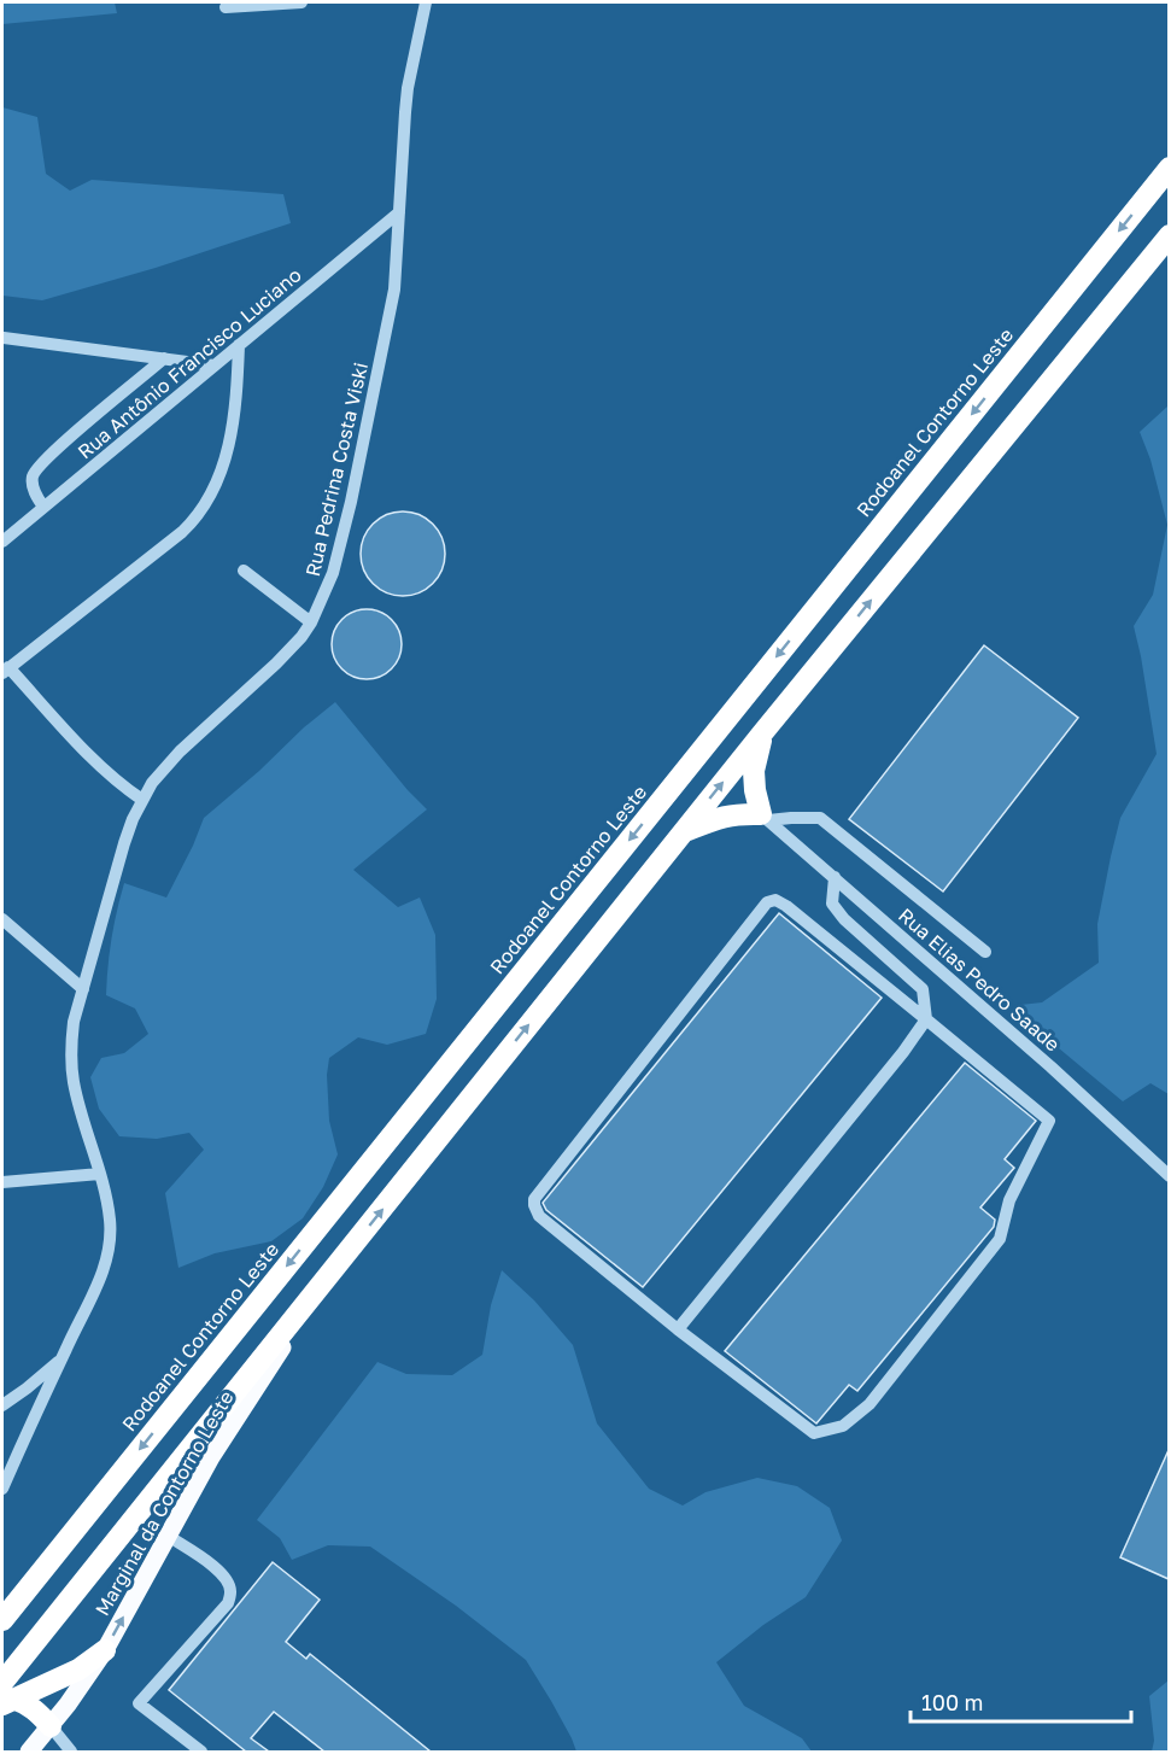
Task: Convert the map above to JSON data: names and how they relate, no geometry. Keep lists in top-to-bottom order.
{
  "streets": {
    "highway": ["Rodoanel Contorno Leste"],
    "main road": ["Marginal da Contorno Leste"],
    "street": ["Rua Antônio Francisco Luciano", "Rua Pedrina Costa Viski", "Rua Elias Pedro Saade"]
  },
  "crossings": [
    ["Rua Antônio Francisco Luciano", "Rua Pedrina Costa Viski"]
  ],
  "scale_bar": "100 m"
}
